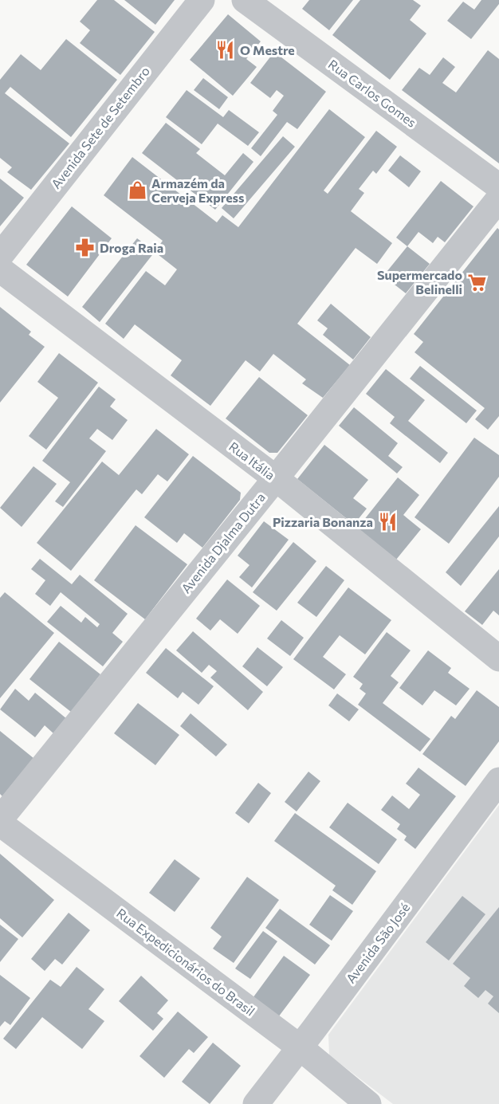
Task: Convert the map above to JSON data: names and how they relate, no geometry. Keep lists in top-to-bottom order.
{
  "streets": {
    "street": [
      "Rua Carlos Gomes",
      "Avenida Sete de Setembro",
      "Rua Itália",
      "Avenida Djalma Dutra",
      "Avenida São José",
      "Rua Expedicionários do Brasil"
    ]
  },
  "crossings": [
    ["Rua Itália", "Avenida Djalma Dutra"],
    ["Avenida São José", "Rua Expedicionários do Brasil"]
  ],
  "places": {
    "restaurant": ["O Mestre", "Pizzaria Bonanza"],
    "shop": ["Armazém da Cerveja Express"],
    "pharmacy": ["Droga Raia"],
    "supermarket": ["Supermercado Belinelli"]
  }
}
